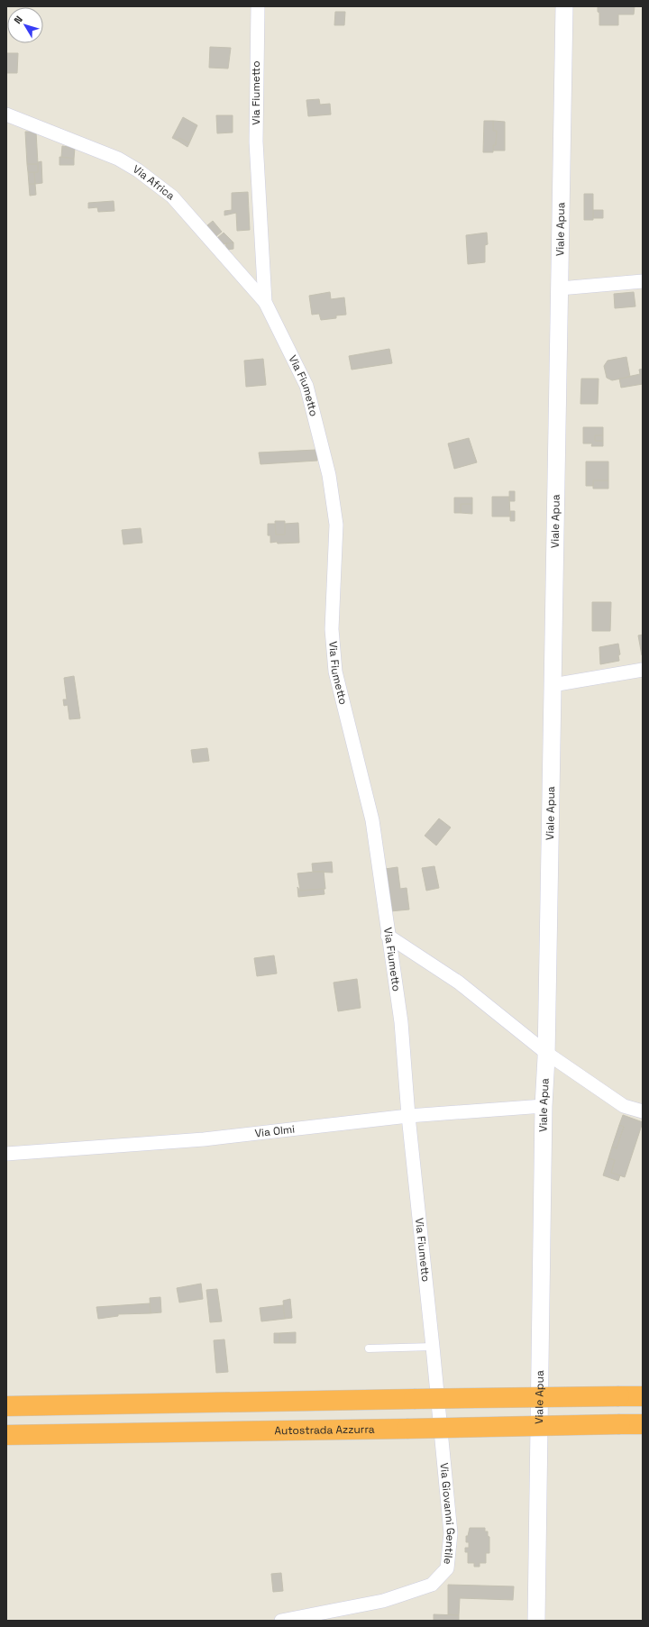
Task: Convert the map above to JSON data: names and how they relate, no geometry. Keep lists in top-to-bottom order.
{
  "streets": {
    "highway": ["Autostrada Azzurra"],
    "street": [
      "Via Fiumetto",
      "Via Africa",
      "Viale Apua",
      "Via Olmi",
      "Via Giovanni Gentile"
    ]
  },
  "crossings": [
    ["Via Fiumetto", "Via Africa"],
    ["Via Fiumetto", "Via Olmi"],
    ["Via Fiumetto", "Via Giovanni Gentile"],
    ["Viale Apua", "Via Olmi"]
  ],
  "north": "top left"
}
